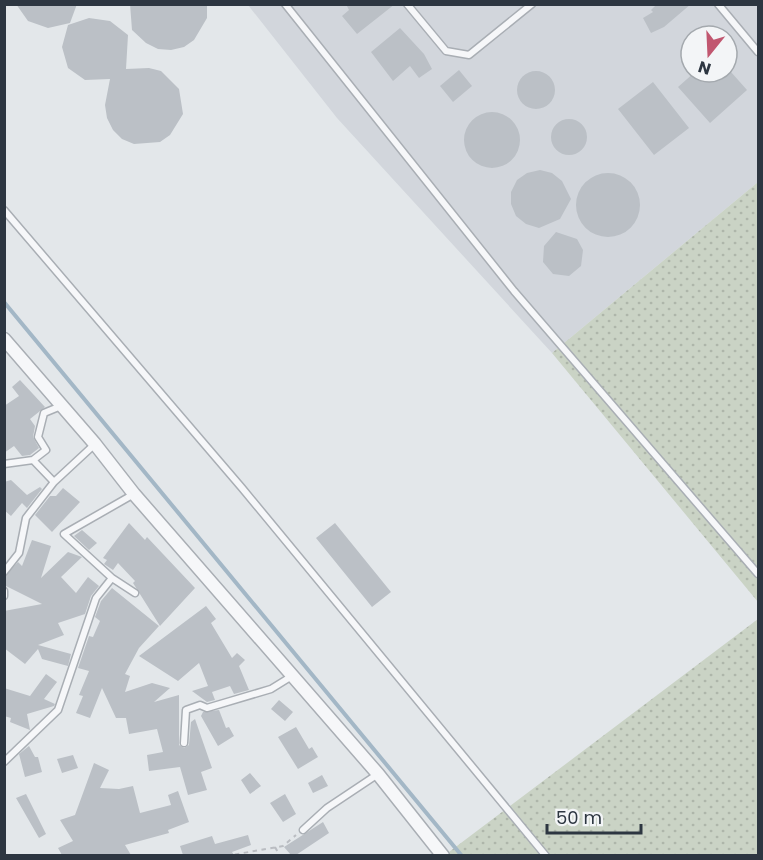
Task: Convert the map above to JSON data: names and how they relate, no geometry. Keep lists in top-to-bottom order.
{
  "scale_bar": "50 m",
  "north": "bottom"
}
